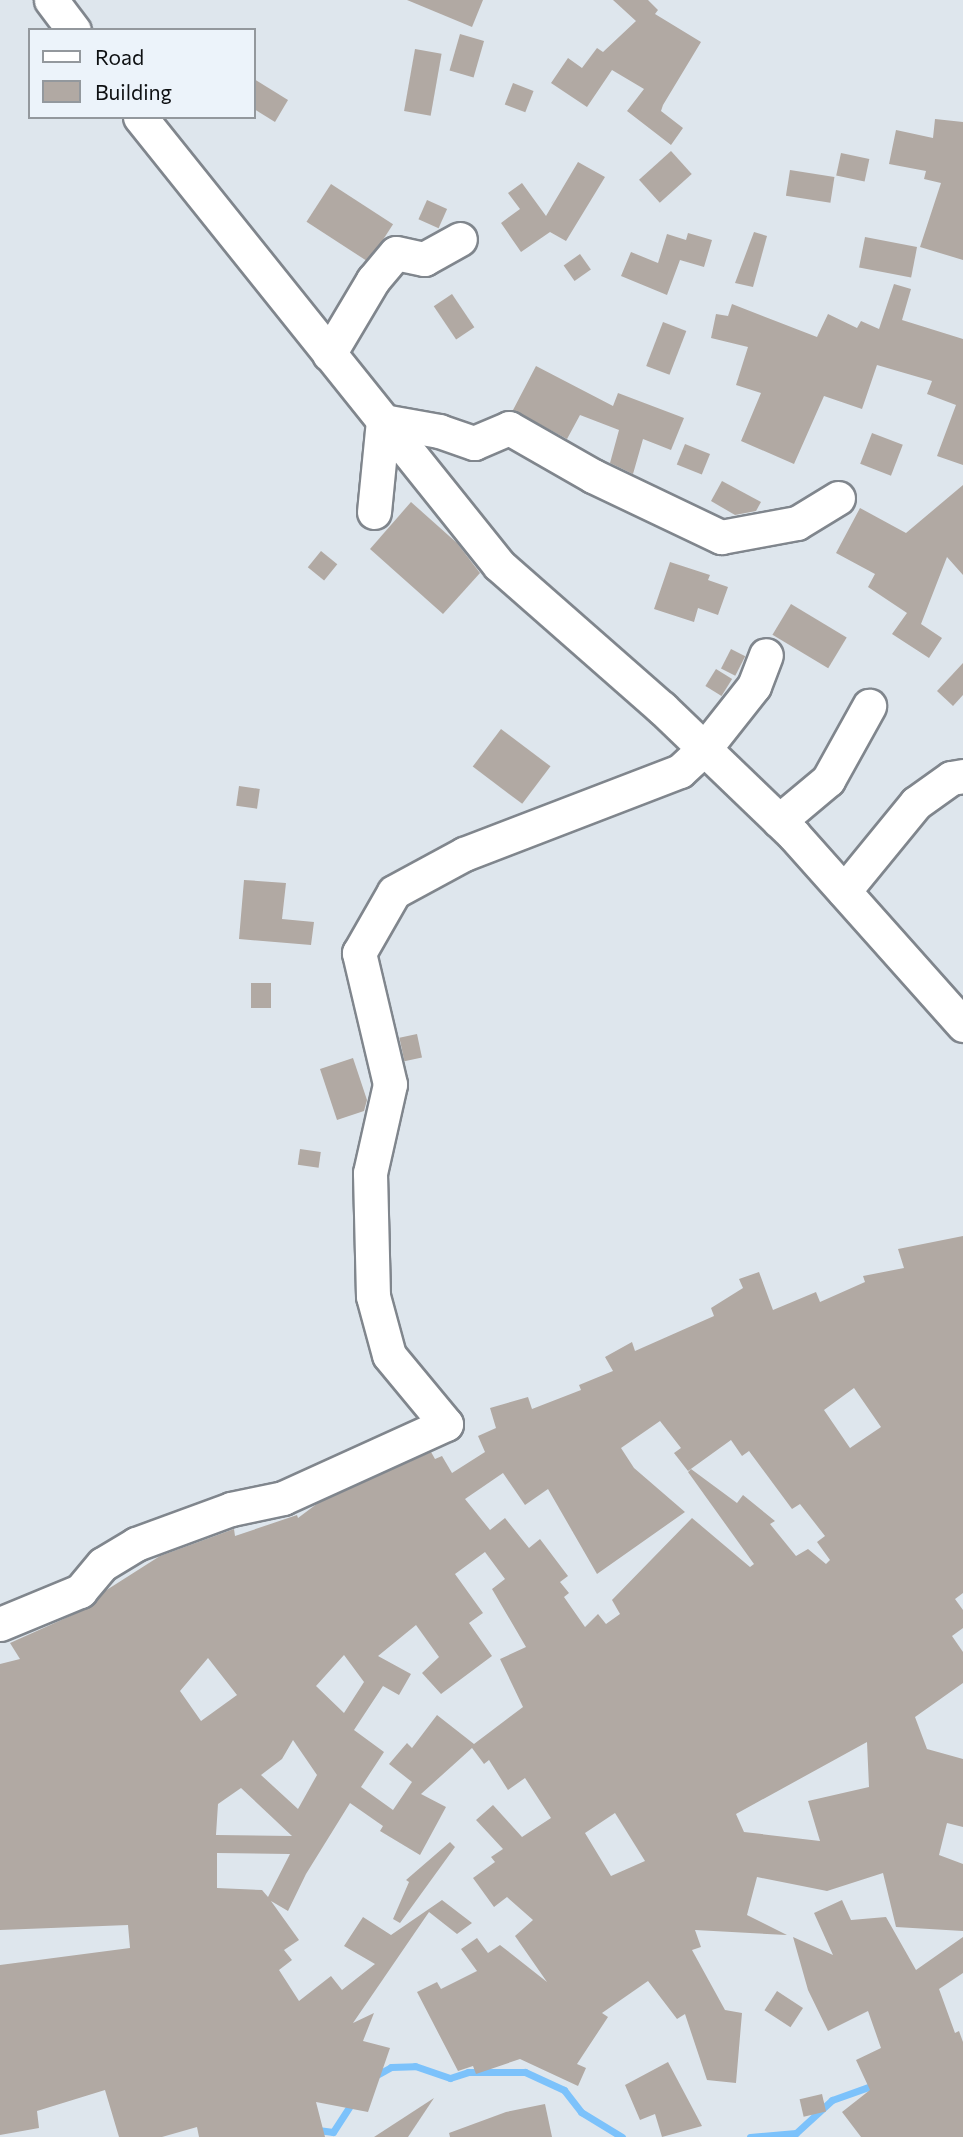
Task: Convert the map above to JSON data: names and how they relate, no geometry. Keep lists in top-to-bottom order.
{
  "legend": ["Road", "Building"]
}
